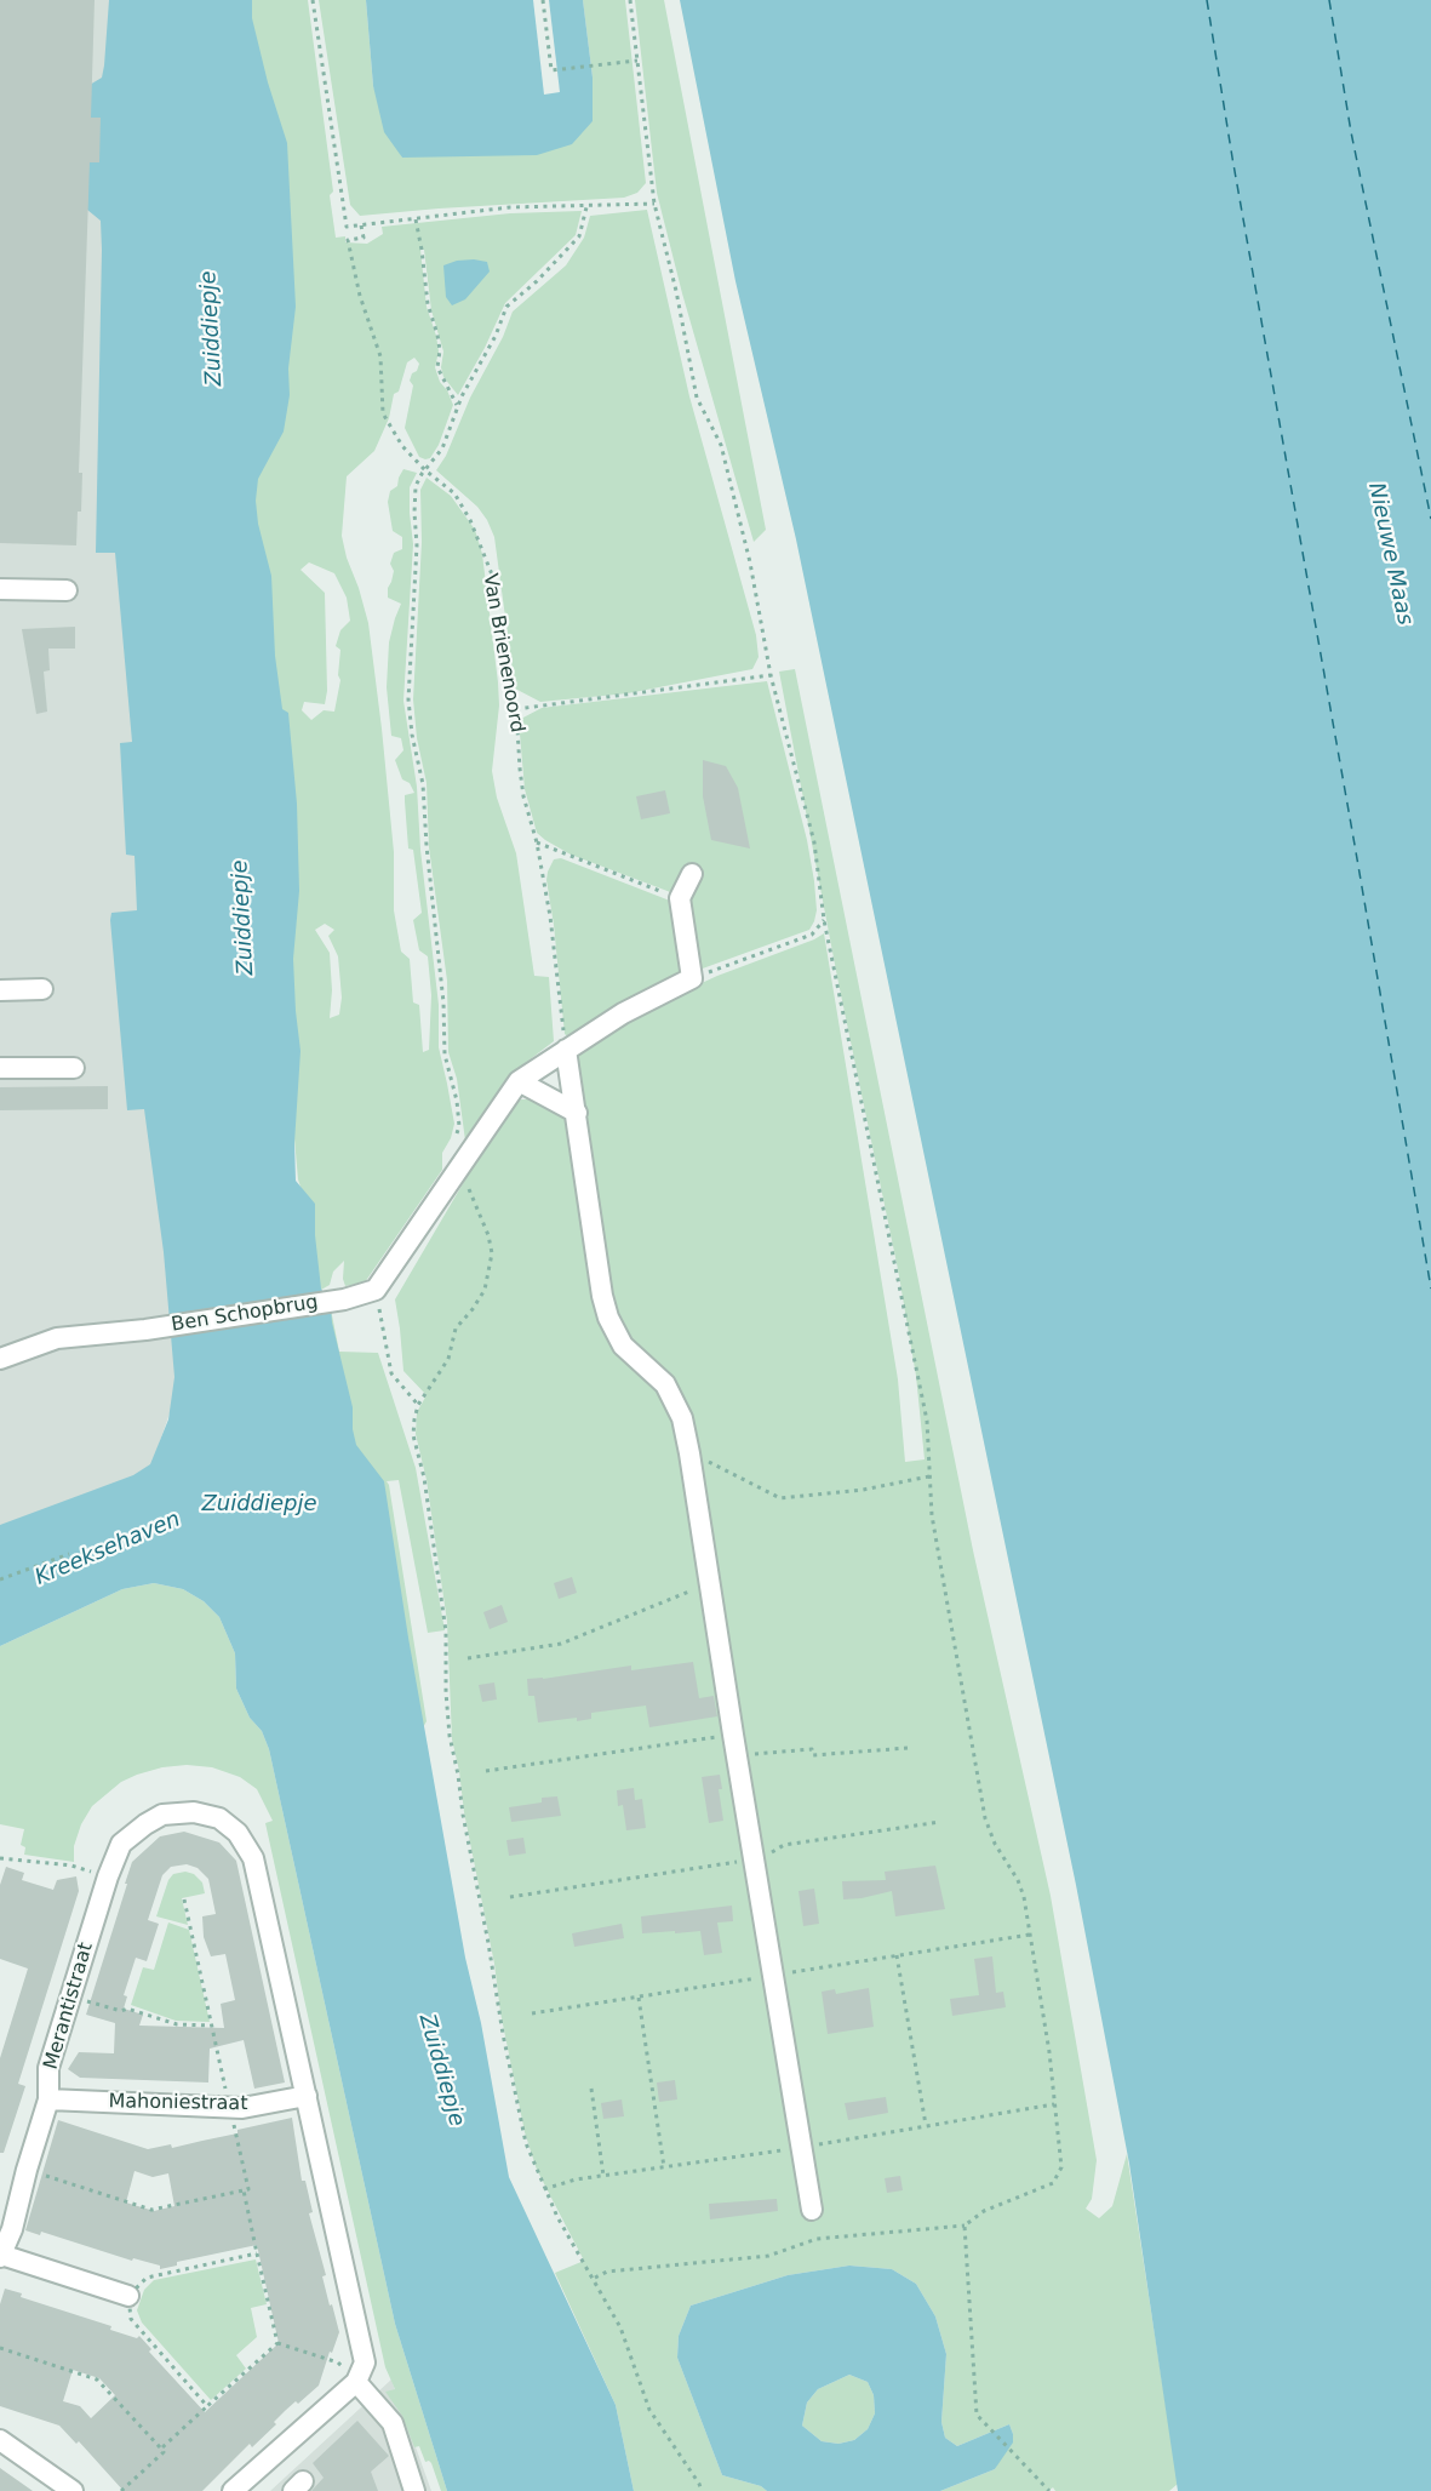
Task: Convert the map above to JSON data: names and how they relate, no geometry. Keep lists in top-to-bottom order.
{
  "streets": {
    "street": ["Ben Schopbrug", "Merantistraat", "Mahoniestraat"],
    "path": ["Van Brienenoord"]
  },
  "crossings": [
    ["Merantistraat", "Mahoniestraat"]
  ],
  "water": ["Zuiddiepje", "Nieuwe Maas", "Kreeksehaven"]
}
